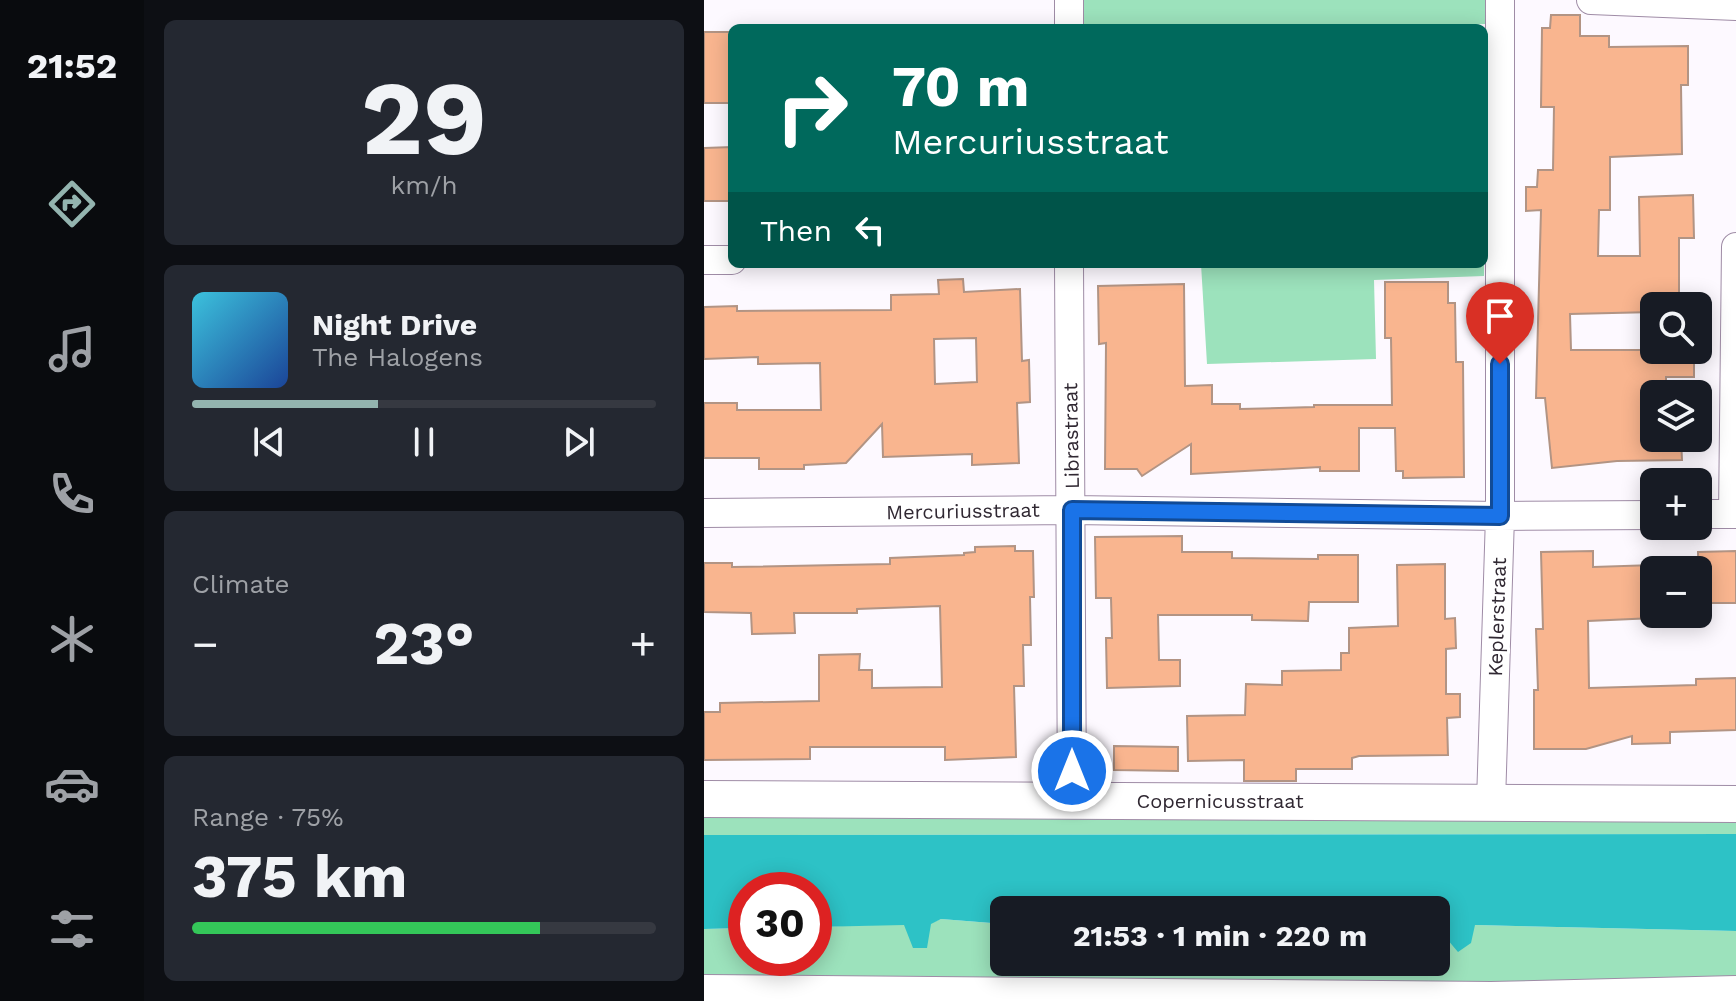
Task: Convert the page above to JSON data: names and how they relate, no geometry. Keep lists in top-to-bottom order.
{
  "streets": {
    "street": [
      "Librastraat",
      "Mercuriusstraat",
      "Keplerstraat",
      "Copernicusstraat"
    ]
  },
  "crossings": [
    ["Librastraat", "Mercuriusstraat"],
    ["Librastraat", "Copernicusstraat"],
    ["Mercuriusstraat", "Keplerstraat"],
    ["Keplerstraat", "Copernicusstraat"]
  ],
  "page": {
    "tabs": "21:52",
    "tile": [
      ["29", "km/h"],
      "Climate",
      ["Range · 75%", "375 km"]
    ],
    "turn": ["70 m", "Mercuriusstraat"],
    "then": "Then",
    "song": ["Night Drive", "The Halogens"],
    "map_buttons": ["+", "−"],
    "heat": ["−", "23°", "+"],
    "limit": "30",
    "trip": "21:53 · 1 min · 220 m"
  }
}
